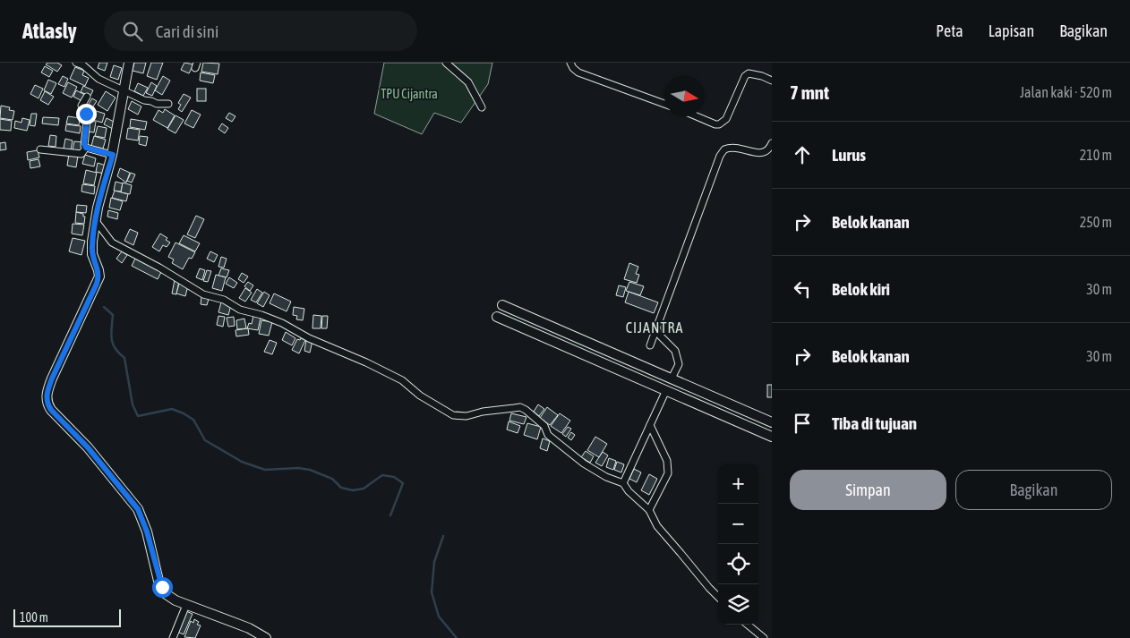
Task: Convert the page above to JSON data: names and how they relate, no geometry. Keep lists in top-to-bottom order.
{
  "districts": ["CIJANTRA"],
  "parks": ["TPU Cijantra"],
  "scale_bar": "100 m",
  "north": "right",
  "page": {
    "header": "Atlasly",
    "search": "Cari di sini",
    "nav": ["Peta", "Lapisan", "Bagikan"],
    "heading": ["7 mnt", "Jalan kaki · 520 m"],
    "list": [
      ["Lurus", "210 m"],
      ["Belok kanan", "250 m"],
      ["Belok kiri", "30 m"],
      ["Belok kanan", "30 m"],
      "Tiba di tujuan"
    ],
    "buttons": ["Simpan", "Bagikan"],
    "map_buttons": ["+", "−"],
    "scale": "100 m"
  }
}
